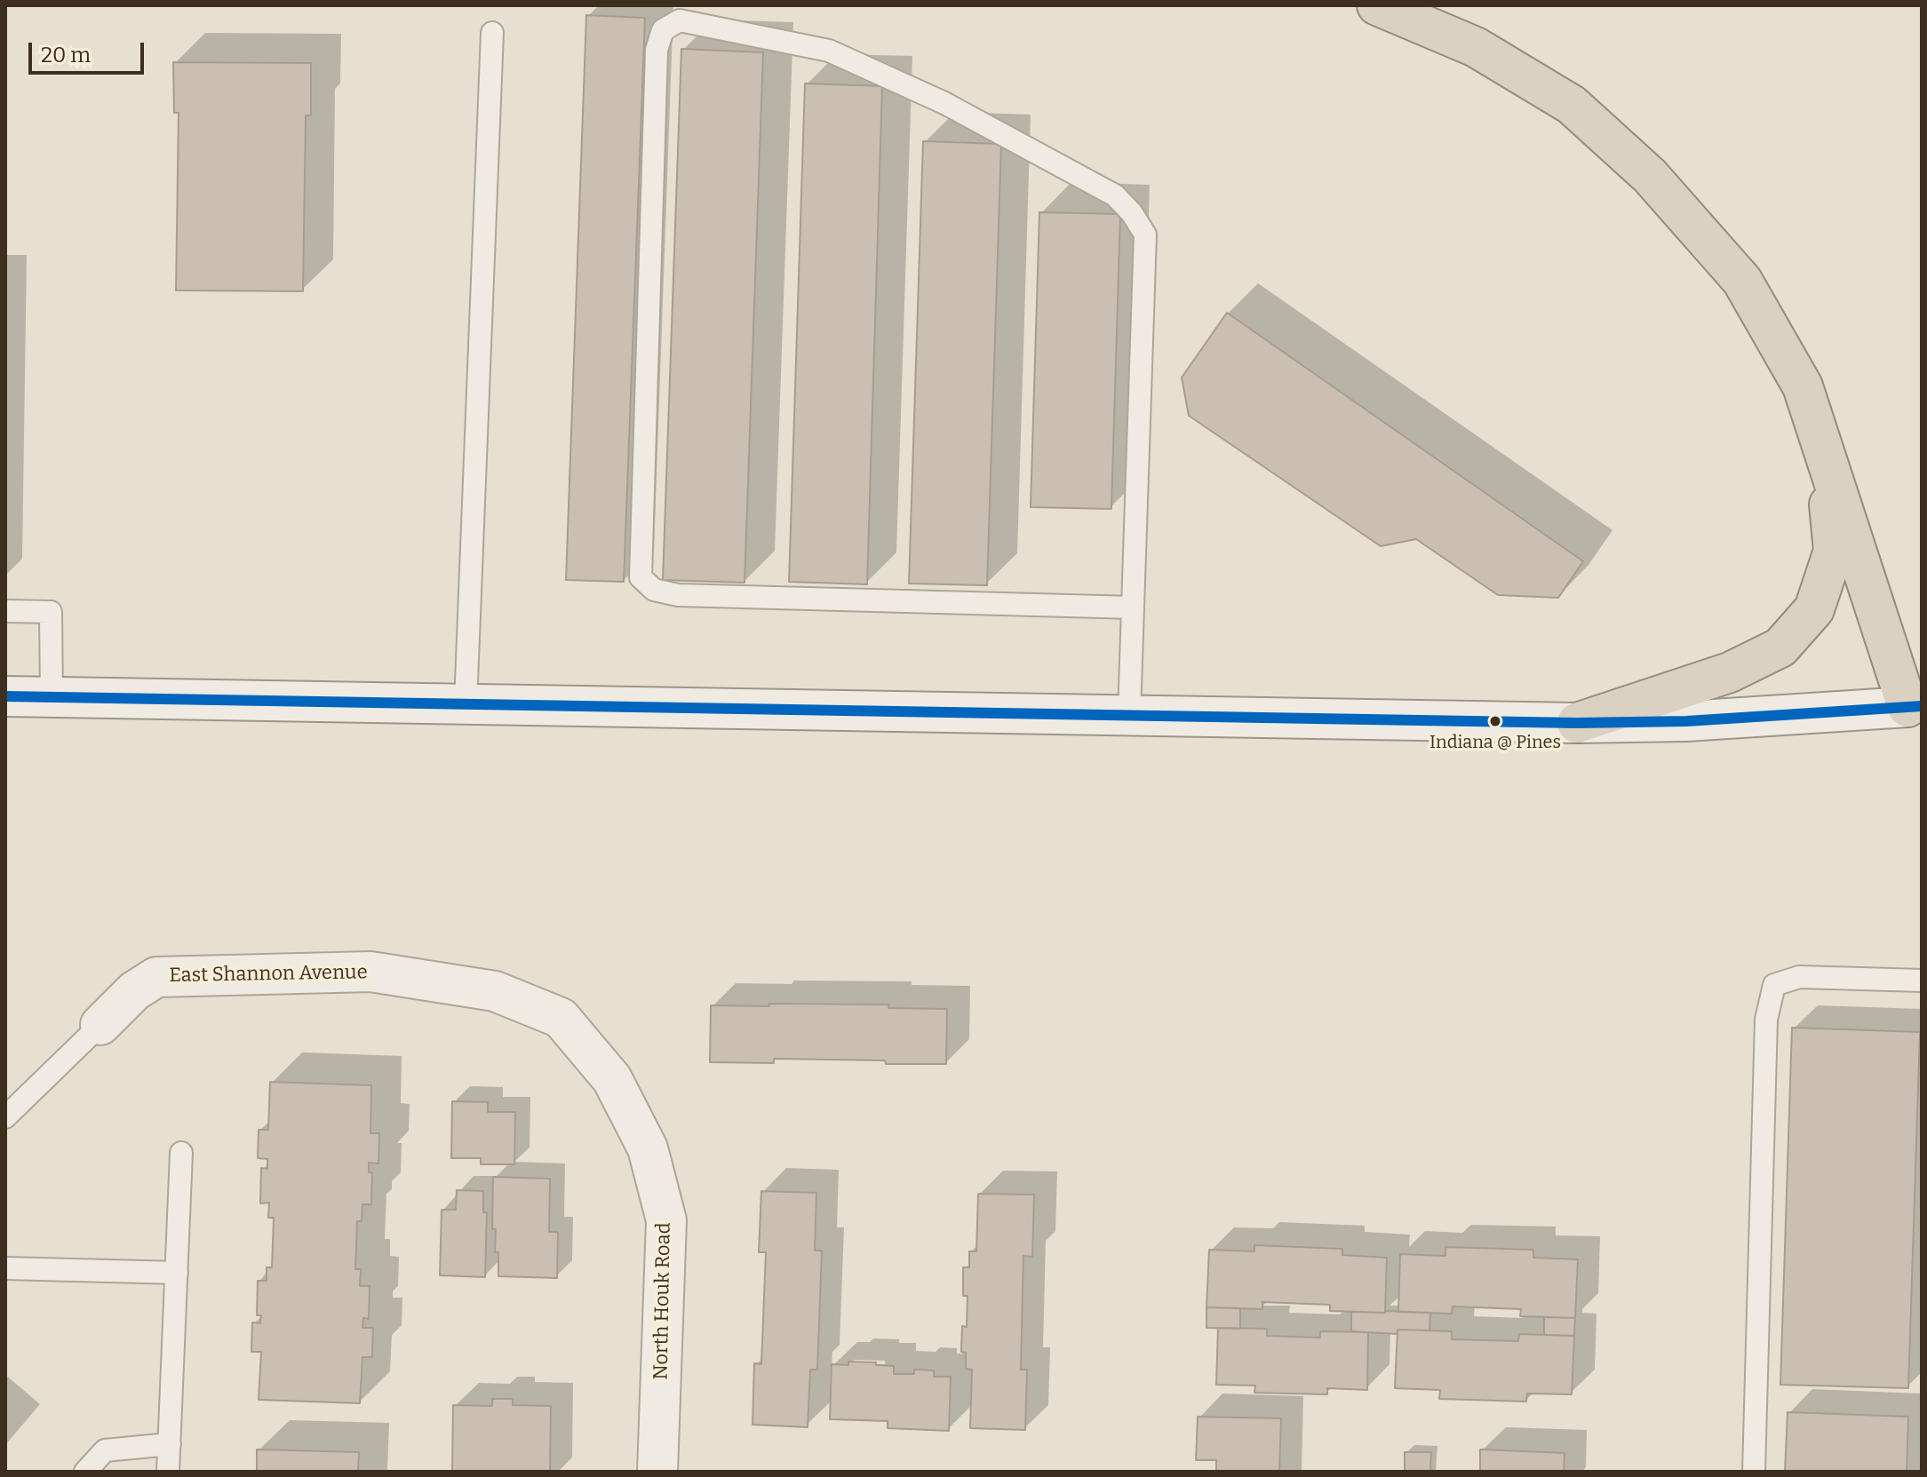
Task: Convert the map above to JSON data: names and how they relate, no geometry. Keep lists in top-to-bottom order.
{
  "streets": {
    "main road": ["East Shannon Avenue", "North Houk Road"]
  },
  "crossings": [
    ["East Shannon Avenue", "North Houk Road"]
  ],
  "places": ["Indiana @ Pines"],
  "scale_bar": "20 m"
}
